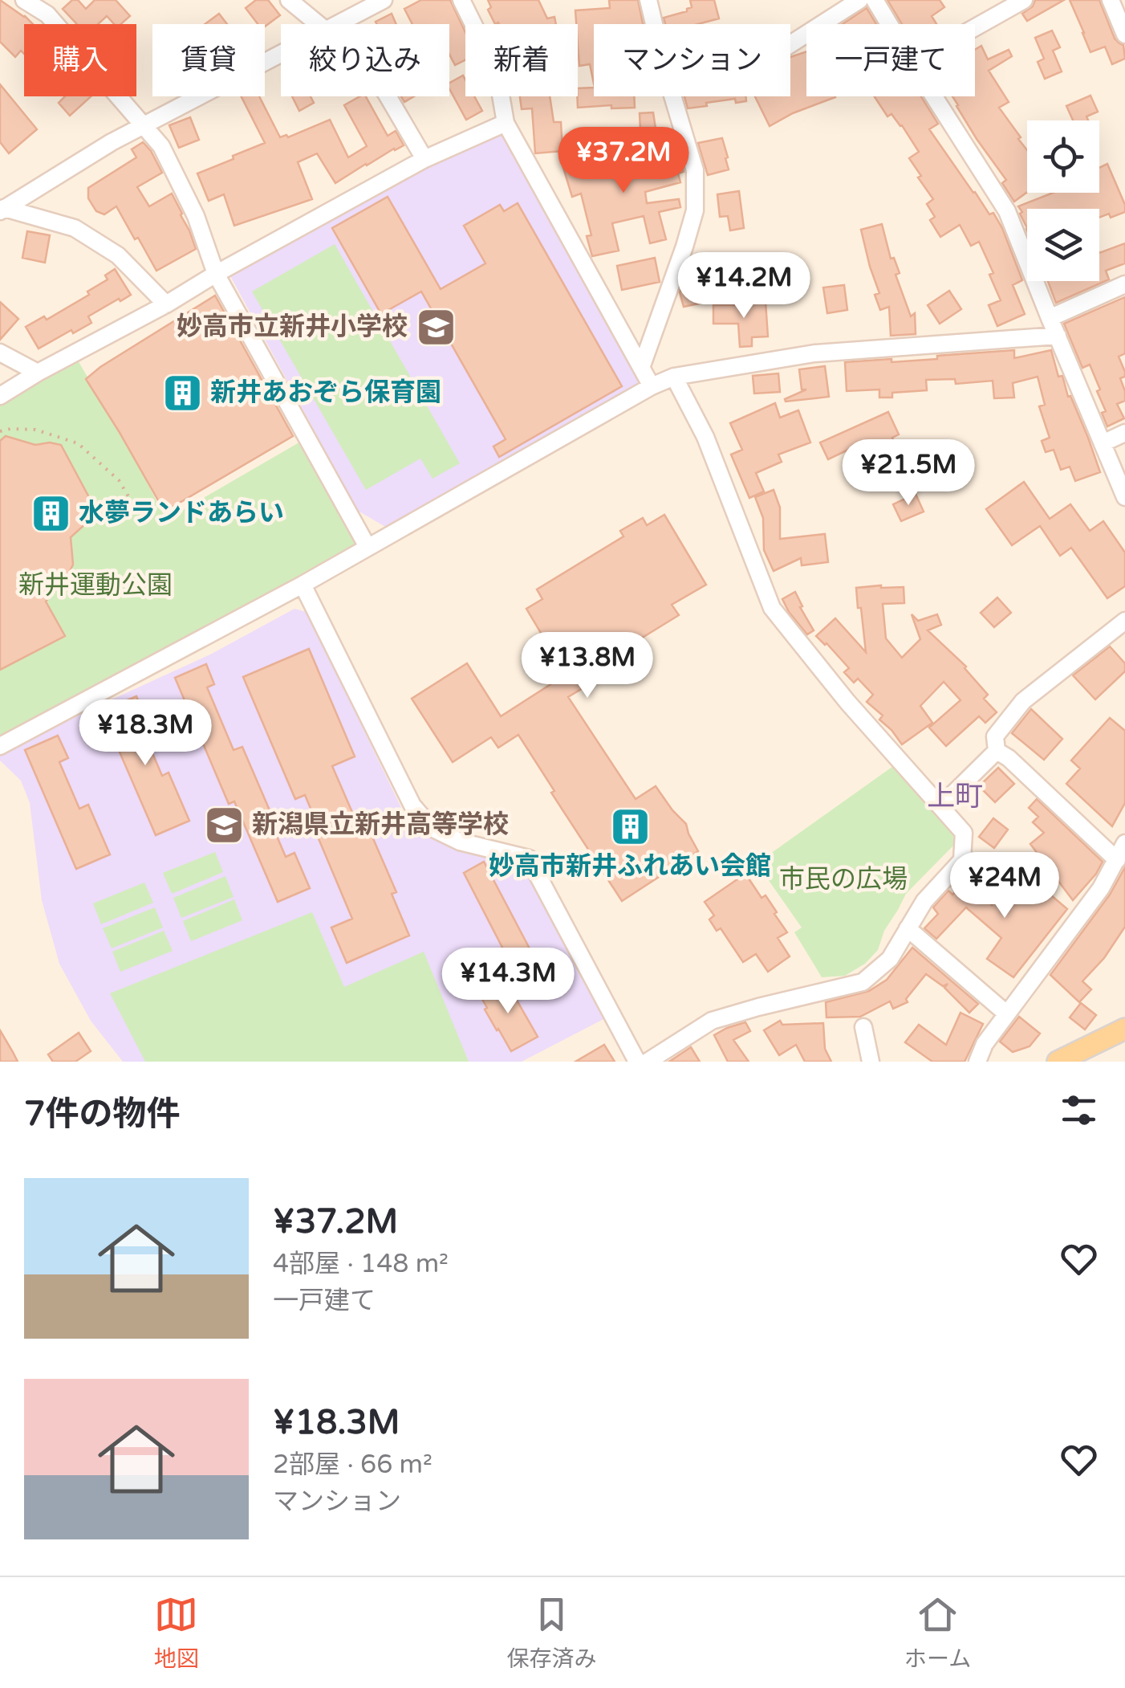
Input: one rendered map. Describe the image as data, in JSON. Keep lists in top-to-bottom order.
{
  "districts": ["上町"],
  "parks": ["新井運動公園", "市民の広場"],
  "places": {
    "school or university": ["妙高市立新井小学校", "新潟県立新井高等学校"],
    "building": ["新井あおぞら保育園", "水夢ランドあらい", "妙高市新井ふれあい会館"]
  },
  "page": {
    "chip": [
      "購入",
      "賃貸",
      "絞り込み",
      "新着",
      "マンション",
      "一戸建て"
    ],
    "price": [
      "¥37.2M",
      "¥14.2M",
      "¥21.5M",
      "¥13.8M",
      "¥18.3M",
      "¥24M",
      "¥14.3M"
    ],
    "heading": "7件の物件",
    "list": [
      {
        "name": "¥37.2M",
        "note": "4部屋 · 148 m² · 一戸建て"
      },
      {
        "name": "¥18.3M",
        "note": "2部屋 · 66 m² · マンション"
      }
    ],
    "tabs": ["地図", "保存済み", "ホーム"]
  }
}
